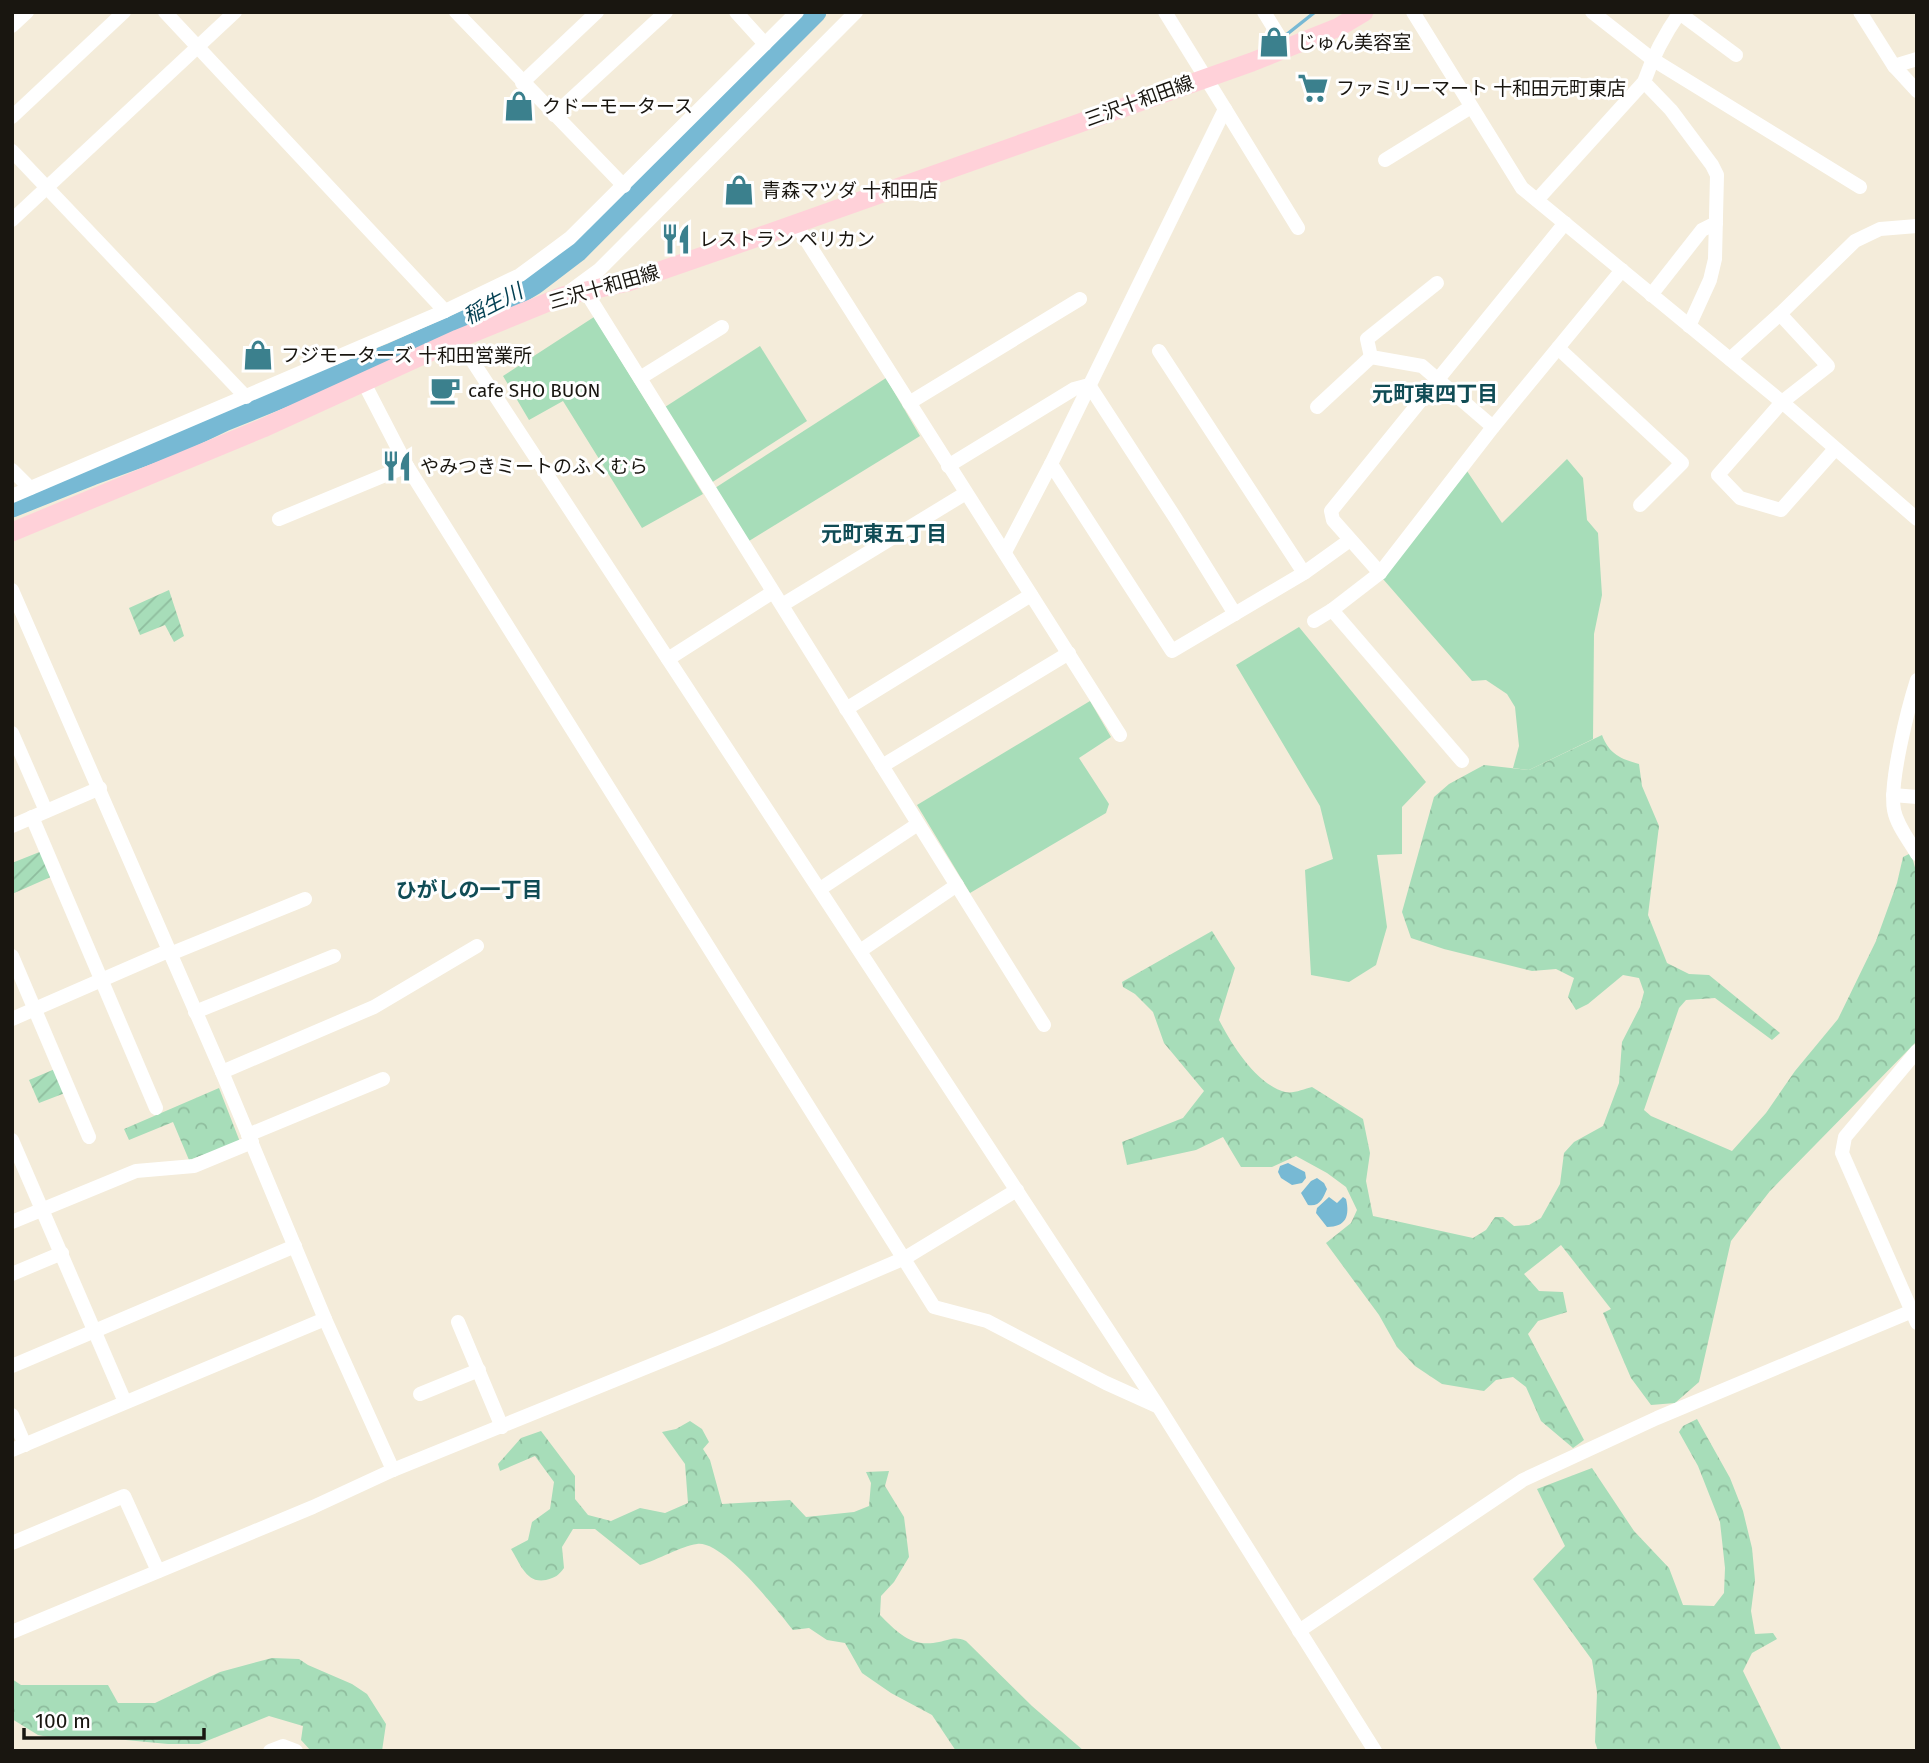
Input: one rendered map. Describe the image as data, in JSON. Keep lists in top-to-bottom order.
{
  "streets": {
    "main road": ["三沢十和田線"]
  },
  "districts": ["元町東四丁目", "元町東五丁目", "ひがしの一丁目"],
  "water": ["稲生川"],
  "places": {
    "shop": [
      "じゅん美容室",
      "クドーモータース",
      "青森マツダ 十和田店",
      "フジモーターズ 十和田営業所"
    ],
    "supermarket": ["ファミリーマート 十和田元町東店"],
    "restaurant": ["レストラン ペリカン", "やみつきミートのふくむら"],
    "cafe": ["cafe SHO BUON"]
  },
  "scale_bar": "100 m"
}
